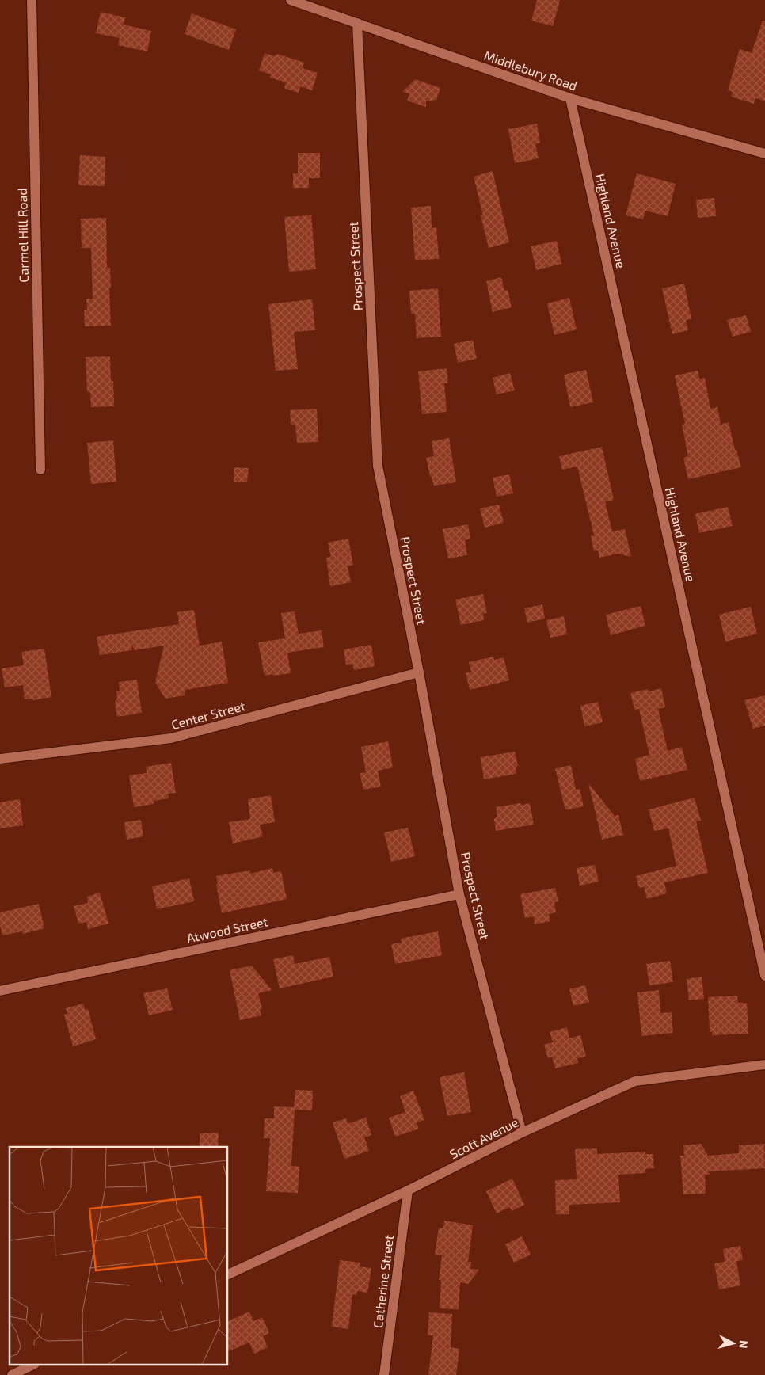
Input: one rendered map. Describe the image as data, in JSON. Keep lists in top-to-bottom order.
{
  "streets": {
    "street": [
      "Middlebury Road",
      "Highland Avenue",
      "Carmel Hill Road",
      "Prospect Street",
      "Center Street",
      "Atwood Street",
      "Scott Avenue",
      "Catherine Street"
    ]
  },
  "crossings": [
    ["Middlebury Road", "Highland Avenue"],
    ["Middlebury Road", "Prospect Street"],
    ["Prospect Street", "Center Street"],
    ["Prospect Street", "Atwood Street"],
    ["Prospect Street", "Scott Avenue"],
    ["Scott Avenue", "Catherine Street"]
  ],
  "north": "right"
}
